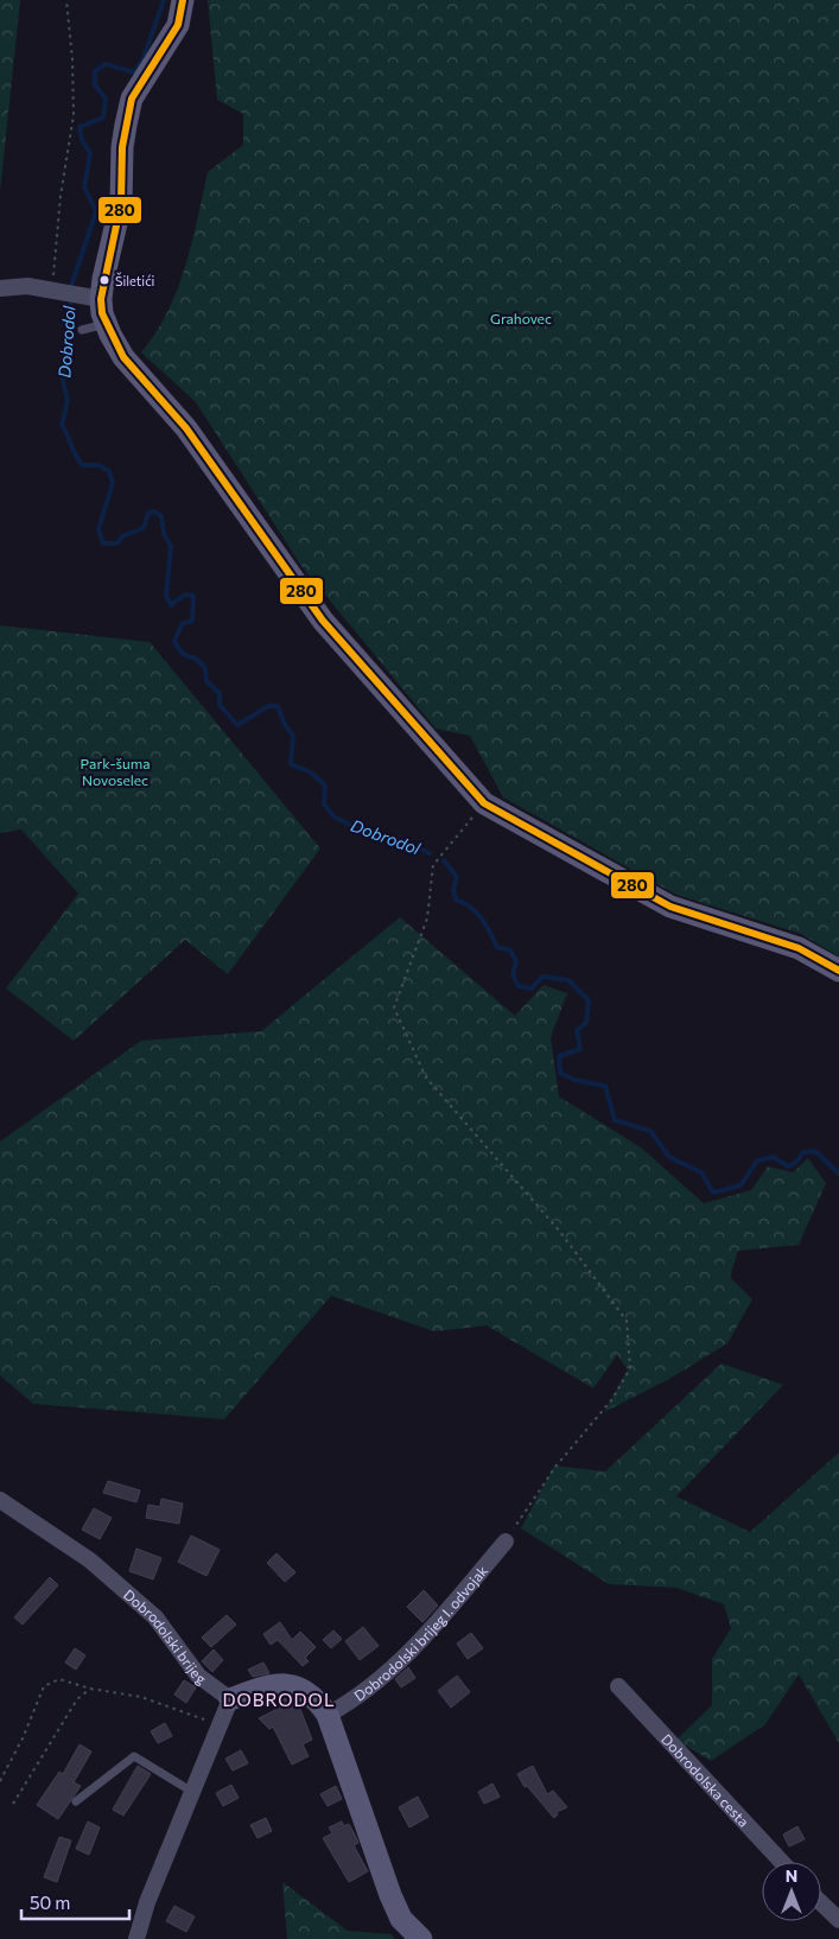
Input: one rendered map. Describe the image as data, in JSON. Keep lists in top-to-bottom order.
{
  "streets": {
    "street": ["Dobrodolski brijeg I. odvojak", "Dobrodolski brijeg", "Dobrodolska cesta"]
  },
  "districts": ["DOBRODOL"],
  "water": ["Dobrodol"],
  "parks": ["Grahovec", "Park-šuma Novoselec"],
  "places": ["Šiletići"],
  "lines": ["transit line 280"],
  "scale_bar": "50 m",
  "north": "top"
}
